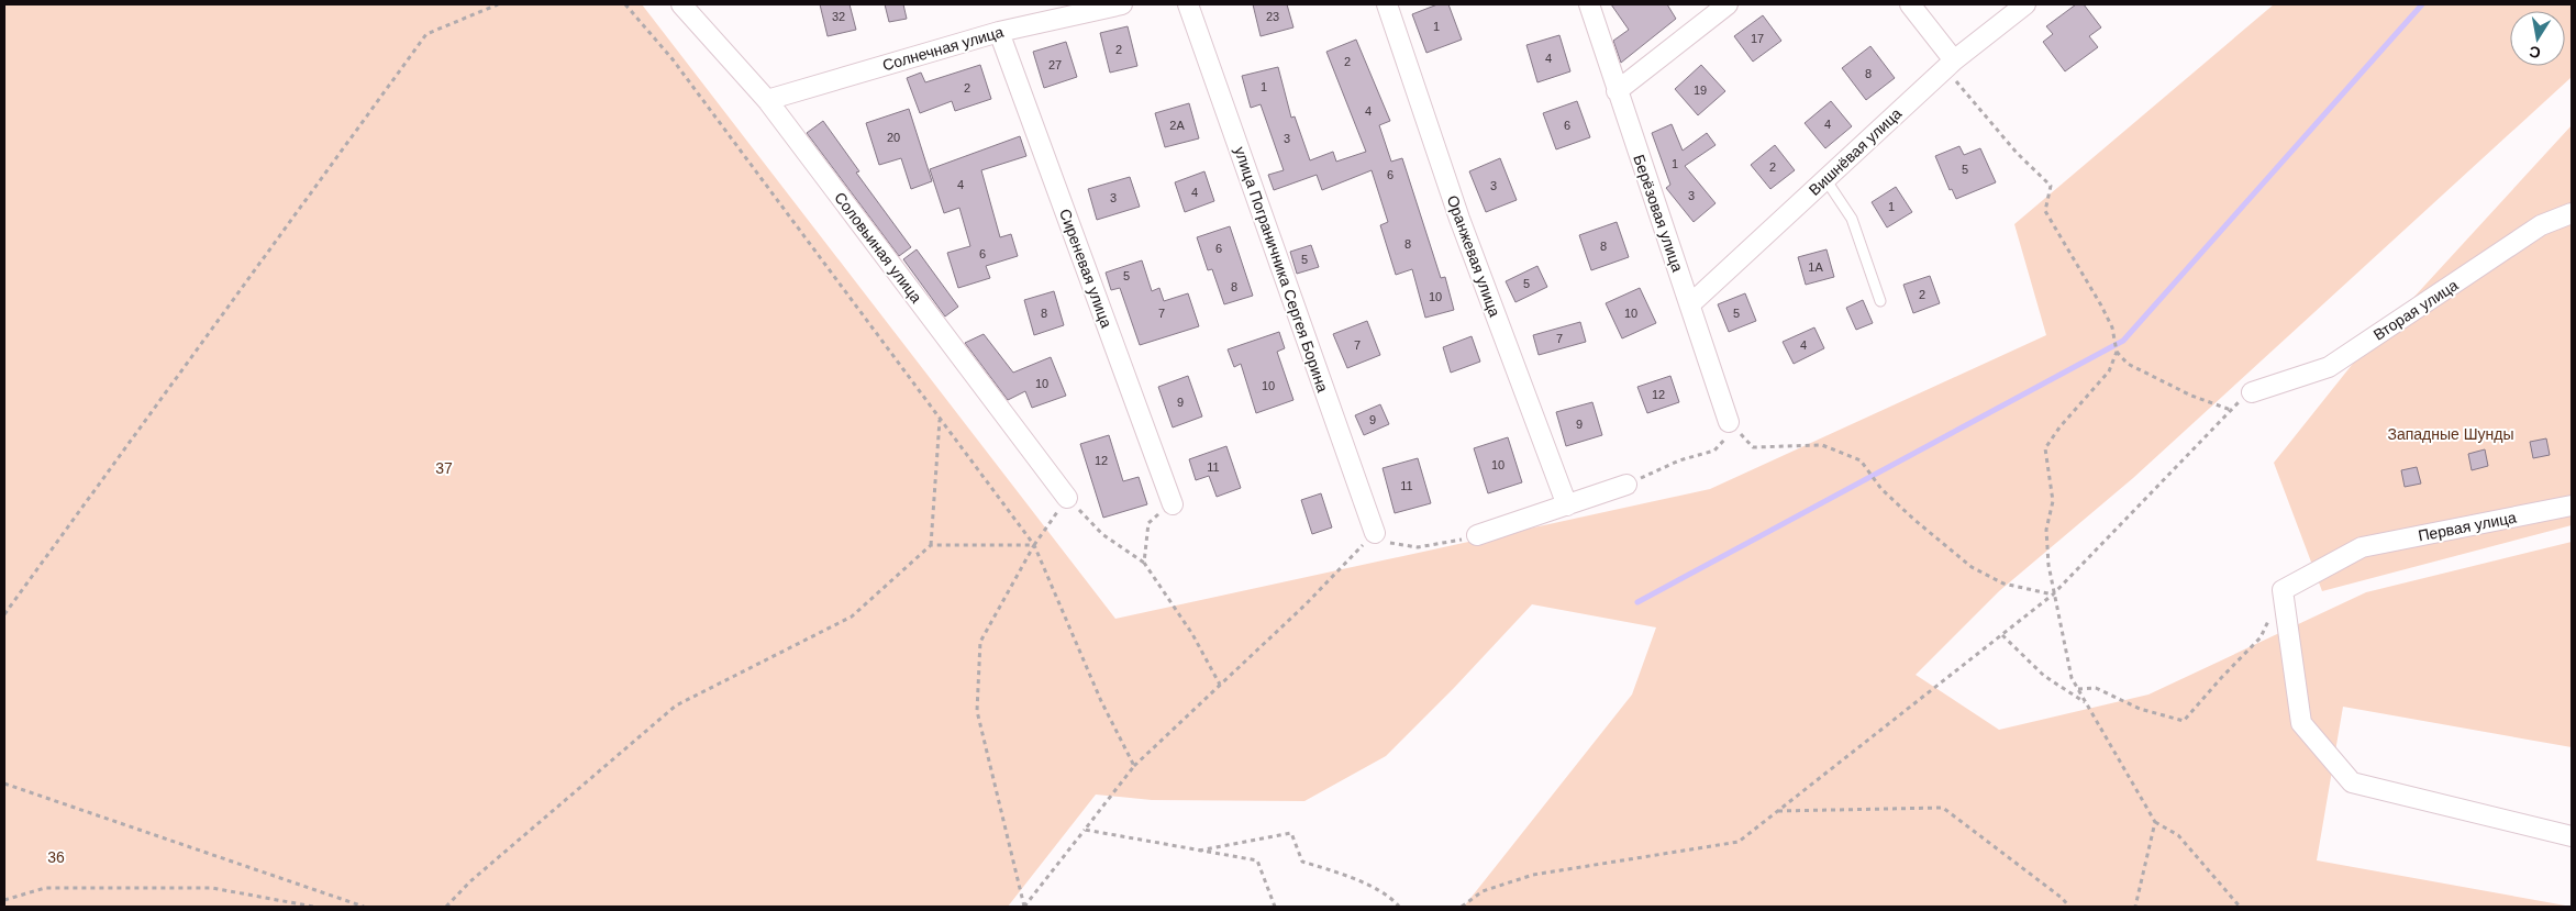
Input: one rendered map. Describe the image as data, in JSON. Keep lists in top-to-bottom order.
{
  "streets": {
    "street": [
      "Солнечная улица",
      "Вишнёвая улица",
      "Берёзовая улица",
      "Соловьиная улица",
      "Оранжевая улица",
      "Сиреневая улица",
      "улица Пограничника Сергея Борина",
      "Вторая улица",
      "Первая улица"
    ]
  },
  "crossings": [
    ["Солнечная улица", "Соловьиная улица"],
    ["Солнечная улица", "Сиреневая улица"],
    ["Вишнёвая улица", "Берёзовая улица"]
  ],
  "parks": ["Западные Шунды", "37", "36"],
  "house_numbers": [
    "32",
    "23",
    "1",
    "17",
    "2",
    "4",
    "2",
    "27",
    "8",
    "1",
    "2",
    "19",
    "4",
    "4",
    "2А",
    "6",
    "20",
    "3",
    "1",
    "2",
    "5",
    "6",
    "4",
    "3",
    "4",
    "3",
    "3",
    "1",
    "8",
    "8",
    "6",
    "6",
    "5",
    "1А",
    "5",
    "5",
    "8",
    "2",
    "10",
    "8",
    "7",
    "10",
    "5",
    "7",
    "7",
    "4",
    "10",
    "10",
    "12",
    "9",
    "9",
    "9",
    "12",
    "10",
    "11",
    "11"
  ],
  "north": "bottom"
}
